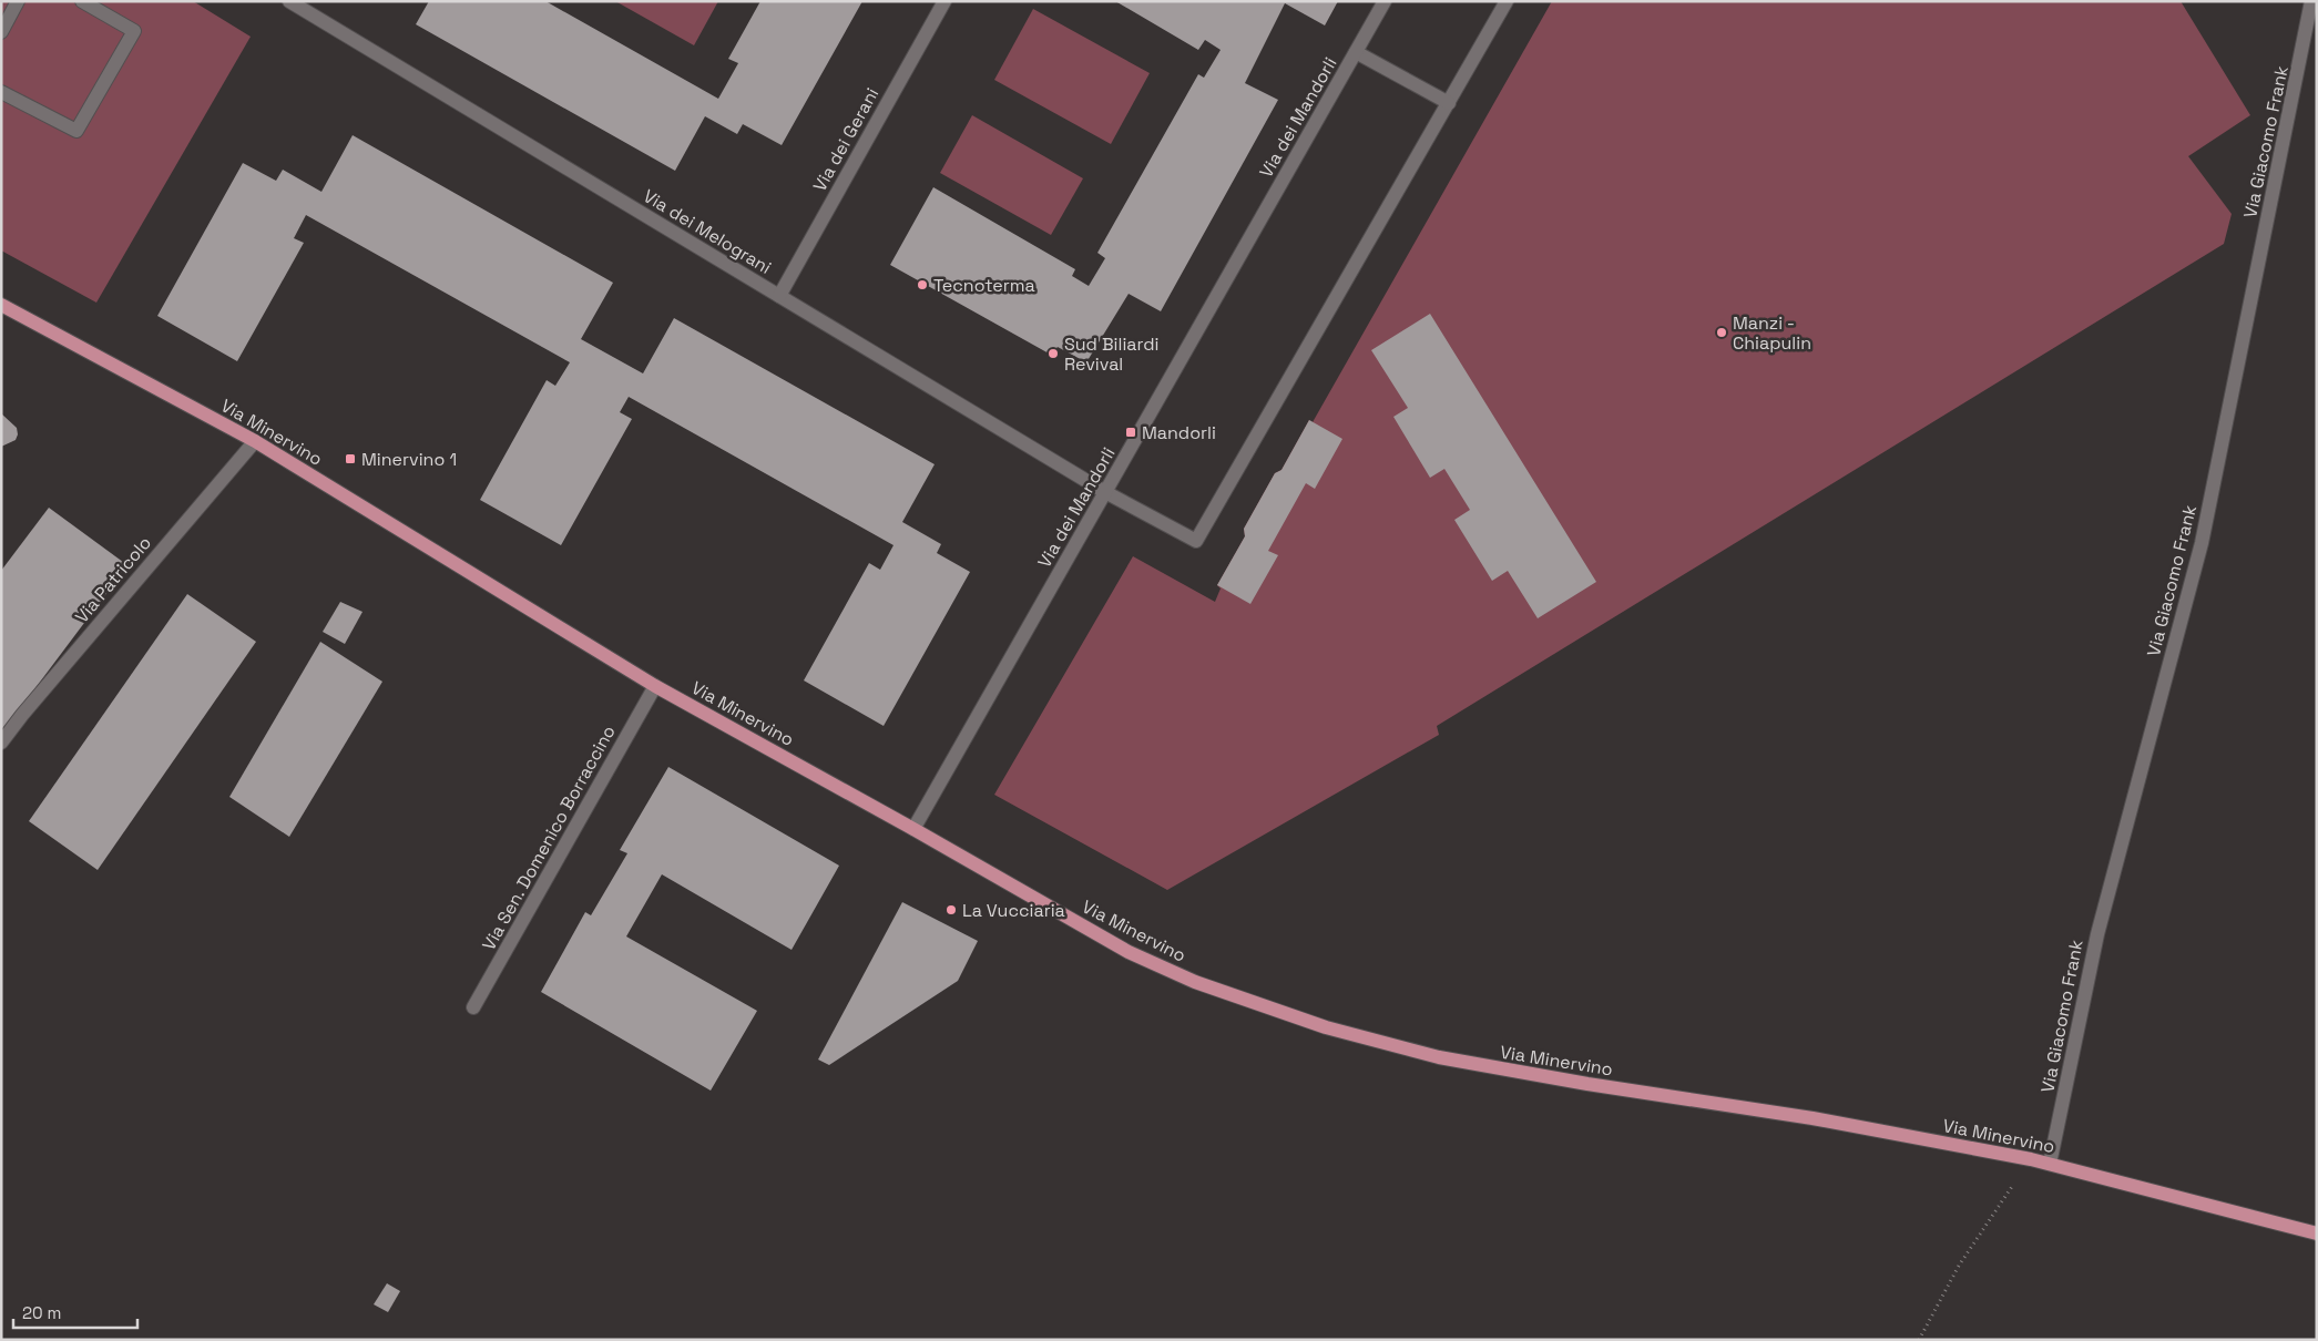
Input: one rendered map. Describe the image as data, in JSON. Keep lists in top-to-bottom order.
{
  "streets": {
    "main road": ["Via Minervino"],
    "street": [
      "Via dei Mandorli",
      "Via dei Gerani",
      "Via Giacomo Frank",
      "Via dei Melograni",
      "Via Patricolo",
      "Via Sen. Domenico Borraccino"
    ]
  },
  "crossings": [
    ["Via dei Mandorli", "Via dei Melograni"],
    ["Via dei Mandorli", "Via Minervino"],
    ["Via dei Gerani", "Via dei Melograni"],
    ["Via Giacomo Frank", "Via Minervino"],
    ["Via Minervino", "Via Patricolo"],
    ["Via Minervino", "Via Sen. Domenico Borraccino"]
  ],
  "places": {
    "other": [
      "Tecnoterma",
      "Manzi - Chiapulin",
      "Sud Biliardi Revival",
      "La Vucciaria"
    ],
    "transit": ["Mandorli", "Minervino 1"]
  },
  "scale_bar": "20 m"
}
